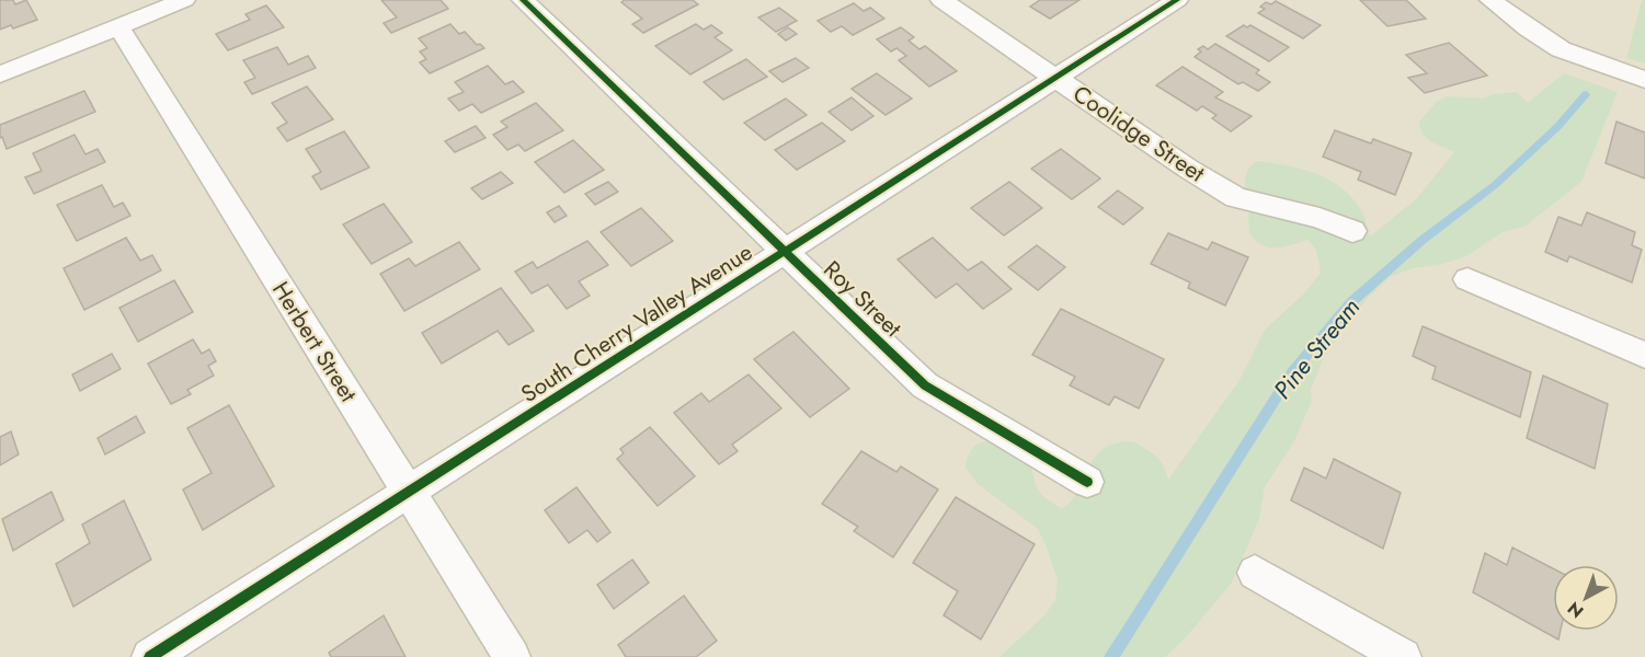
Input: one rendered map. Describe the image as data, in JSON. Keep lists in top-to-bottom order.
{
  "streets": {
    "street": [
      "Coolidge Street",
      "Roy Street",
      "South Cherry Valley Avenue",
      "Herbert Street"
    ]
  },
  "crossings": [
    ["Coolidge Street", "South Cherry Valley Avenue"],
    ["Roy Street", "South Cherry Valley Avenue"],
    ["South Cherry Valley Avenue", "Herbert Street"]
  ],
  "water": ["Pine Stream"],
  "north": "bottom left"
}
